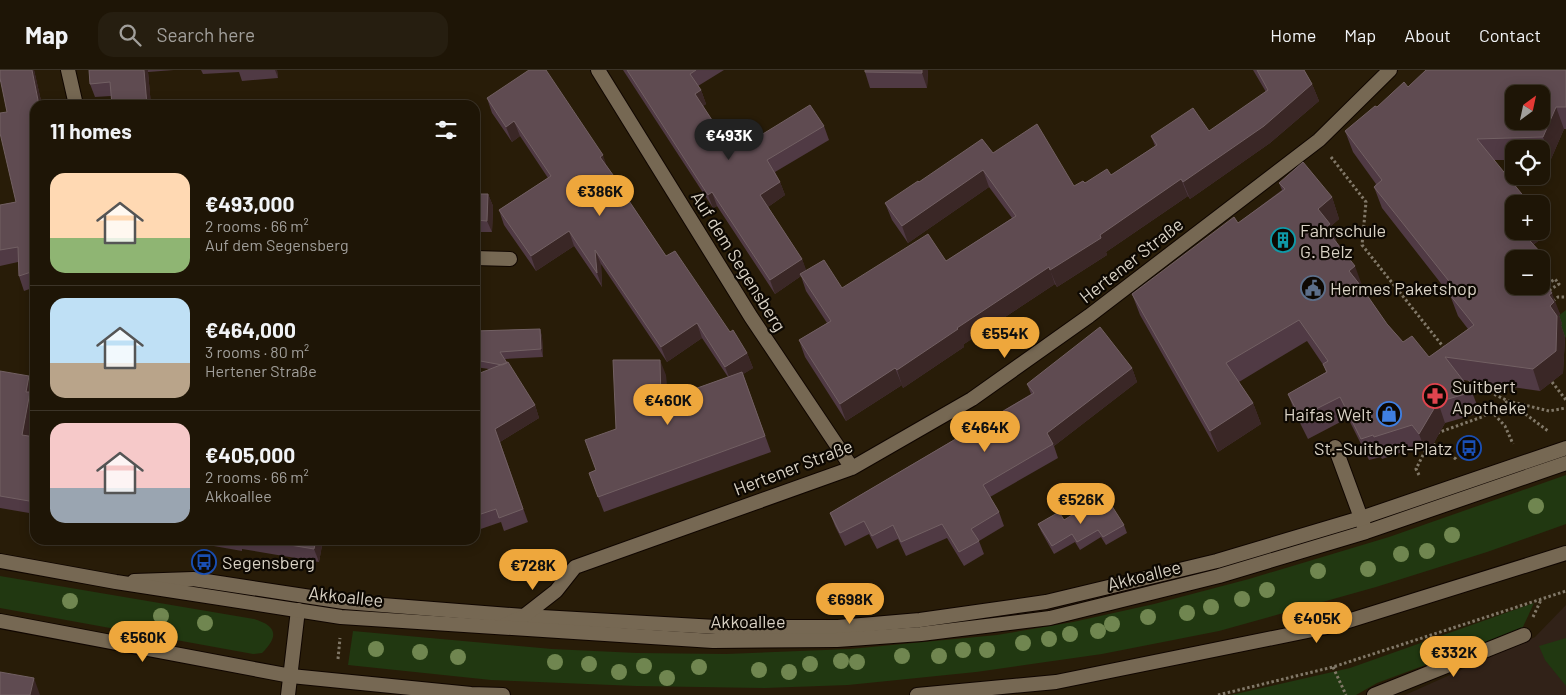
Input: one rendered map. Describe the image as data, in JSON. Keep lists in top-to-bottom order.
{
  "streets": {
    "main road": ["Hertener Straße", "Auf dem Segensberg", "Akkoallee"]
  },
  "crossings": [
    ["Hertener Straße", "Auf dem Segensberg"],
    ["Hertener Straße", "Akkoallee"]
  ],
  "places": {
    "building": ["Fahrschule G. Belz"],
    "public building": ["Hermes Paketshop"],
    "pharmacy": ["Suitbert Apotheke"],
    "shop": ["Haifas Welt"],
    "bus stop": ["St.-Suitbert-Platz", "Segensberg"]
  },
  "north": "top right",
  "page": {
    "header": "Map",
    "search": "Search here",
    "nav": [
      "Home",
      "Map",
      "About",
      "Contact"
    ],
    "map_buttons": ["+", "−"],
    "heading": "11 homes",
    "price": [
      "€493K",
      "€386K",
      "€554K",
      "€460K",
      "€464K",
      "€526K",
      "€728K",
      "€698K",
      "€405K",
      "€560K",
      "€332K"
    ],
    "list": [
      {
        "name": "€493,000",
        "note": "2 rooms · 66 m² · Auf dem Segensberg"
      },
      {
        "name": "€464,000",
        "note": "3 rooms · 80 m² · Hertener Straße"
      },
      {
        "name": "€405,000",
        "note": "2 rooms · 66 m² · Akkoallee"
      }
    ]
  }
}
